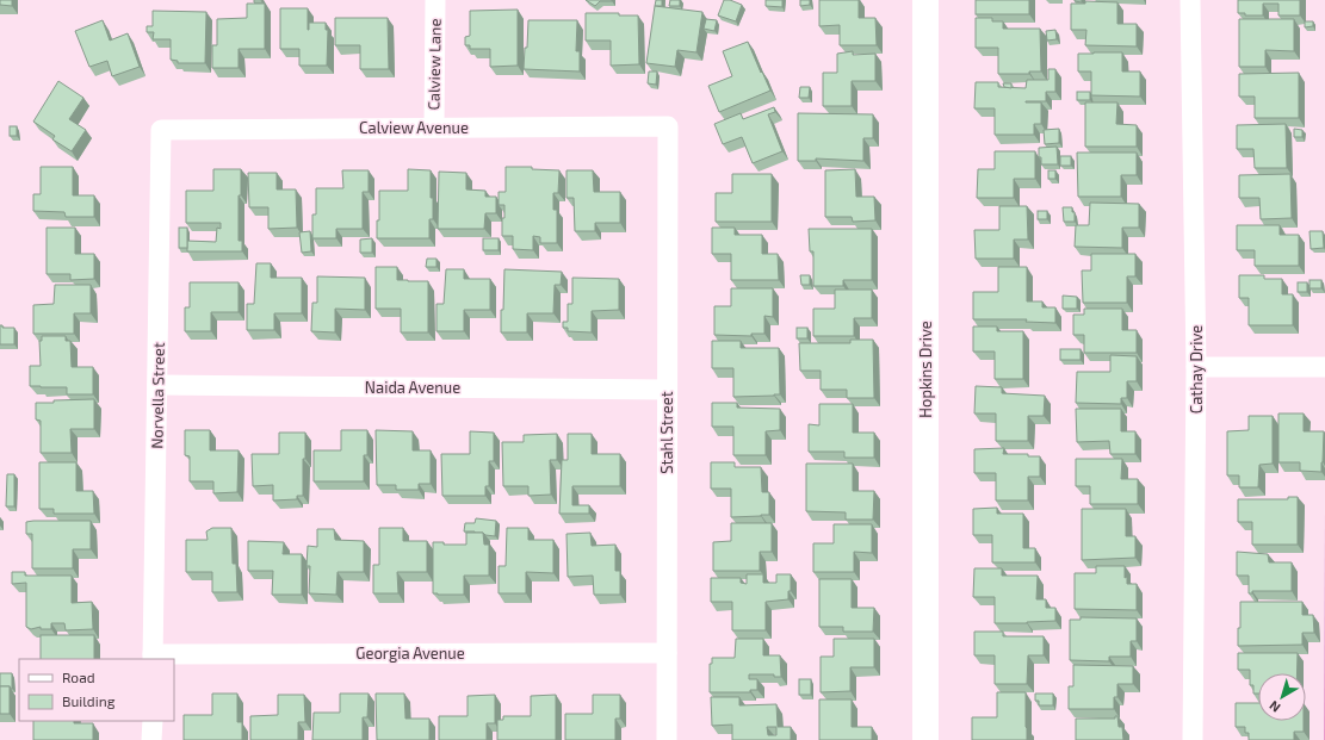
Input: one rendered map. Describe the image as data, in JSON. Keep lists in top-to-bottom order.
{
  "streets": {
    "street": [
      "Calview Lane",
      "Calview Avenue",
      "Hopkins Drive",
      "Cathay Drive",
      "Naida Avenue",
      "Norvella Street",
      "Stahl Street",
      "Georgia Avenue"
    ]
  },
  "crossings": [
    ["Calview Lane", "Calview Avenue"],
    ["Calview Avenue", "Norvella Street"],
    ["Calview Avenue", "Stahl Street"],
    ["Naida Avenue", "Norvella Street"],
    ["Naida Avenue", "Stahl Street"],
    ["Norvella Street", "Georgia Avenue"],
    ["Stahl Street", "Georgia Avenue"]
  ],
  "legend": ["Road", "Building"],
  "north": "bottom left"
}
